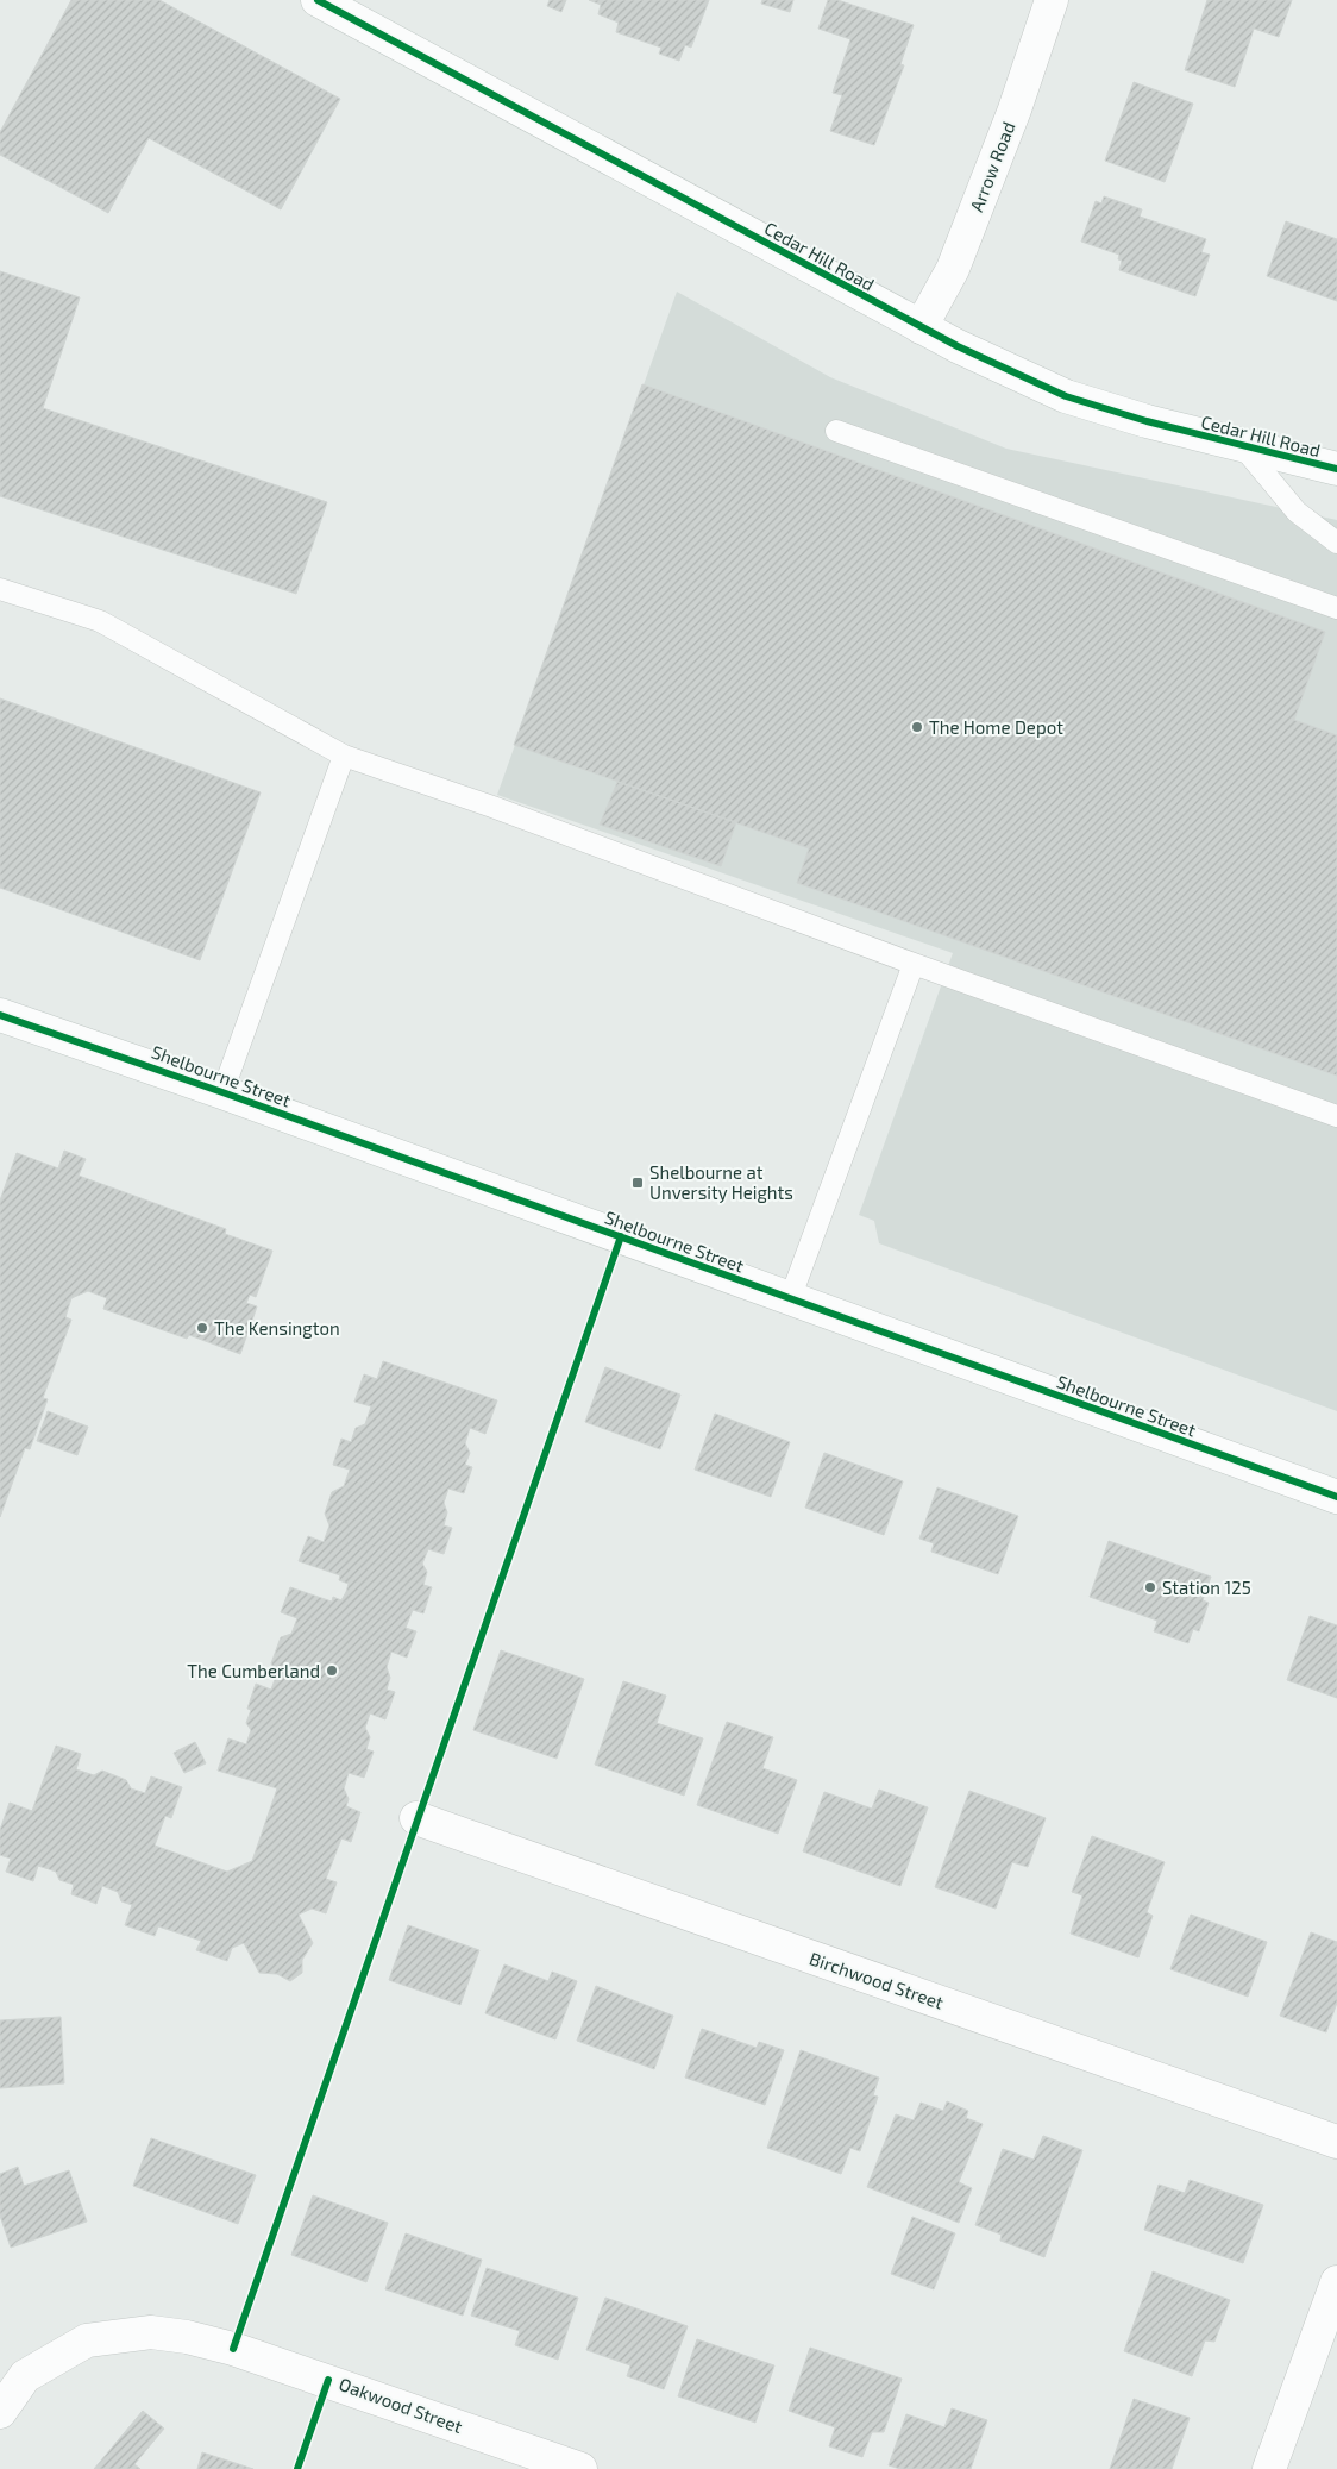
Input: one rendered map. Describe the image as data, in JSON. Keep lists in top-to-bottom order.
{
  "streets": {
    "street": [
      "Arrow Road",
      "Cedar Hill Road",
      "Shelbourne Street",
      "Birchwood Street",
      "Oakwood Street"
    ]
  },
  "crossings": [
    ["Arrow Road", "Cedar Hill Road"]
  ],
  "places": {
    "other": [
      "The Home Depot",
      "The Kensington",
      "Station 125",
      "The Cumberland"
    ],
    "transit": ["Shelbourne at Unversity Heights"]
  }
}
